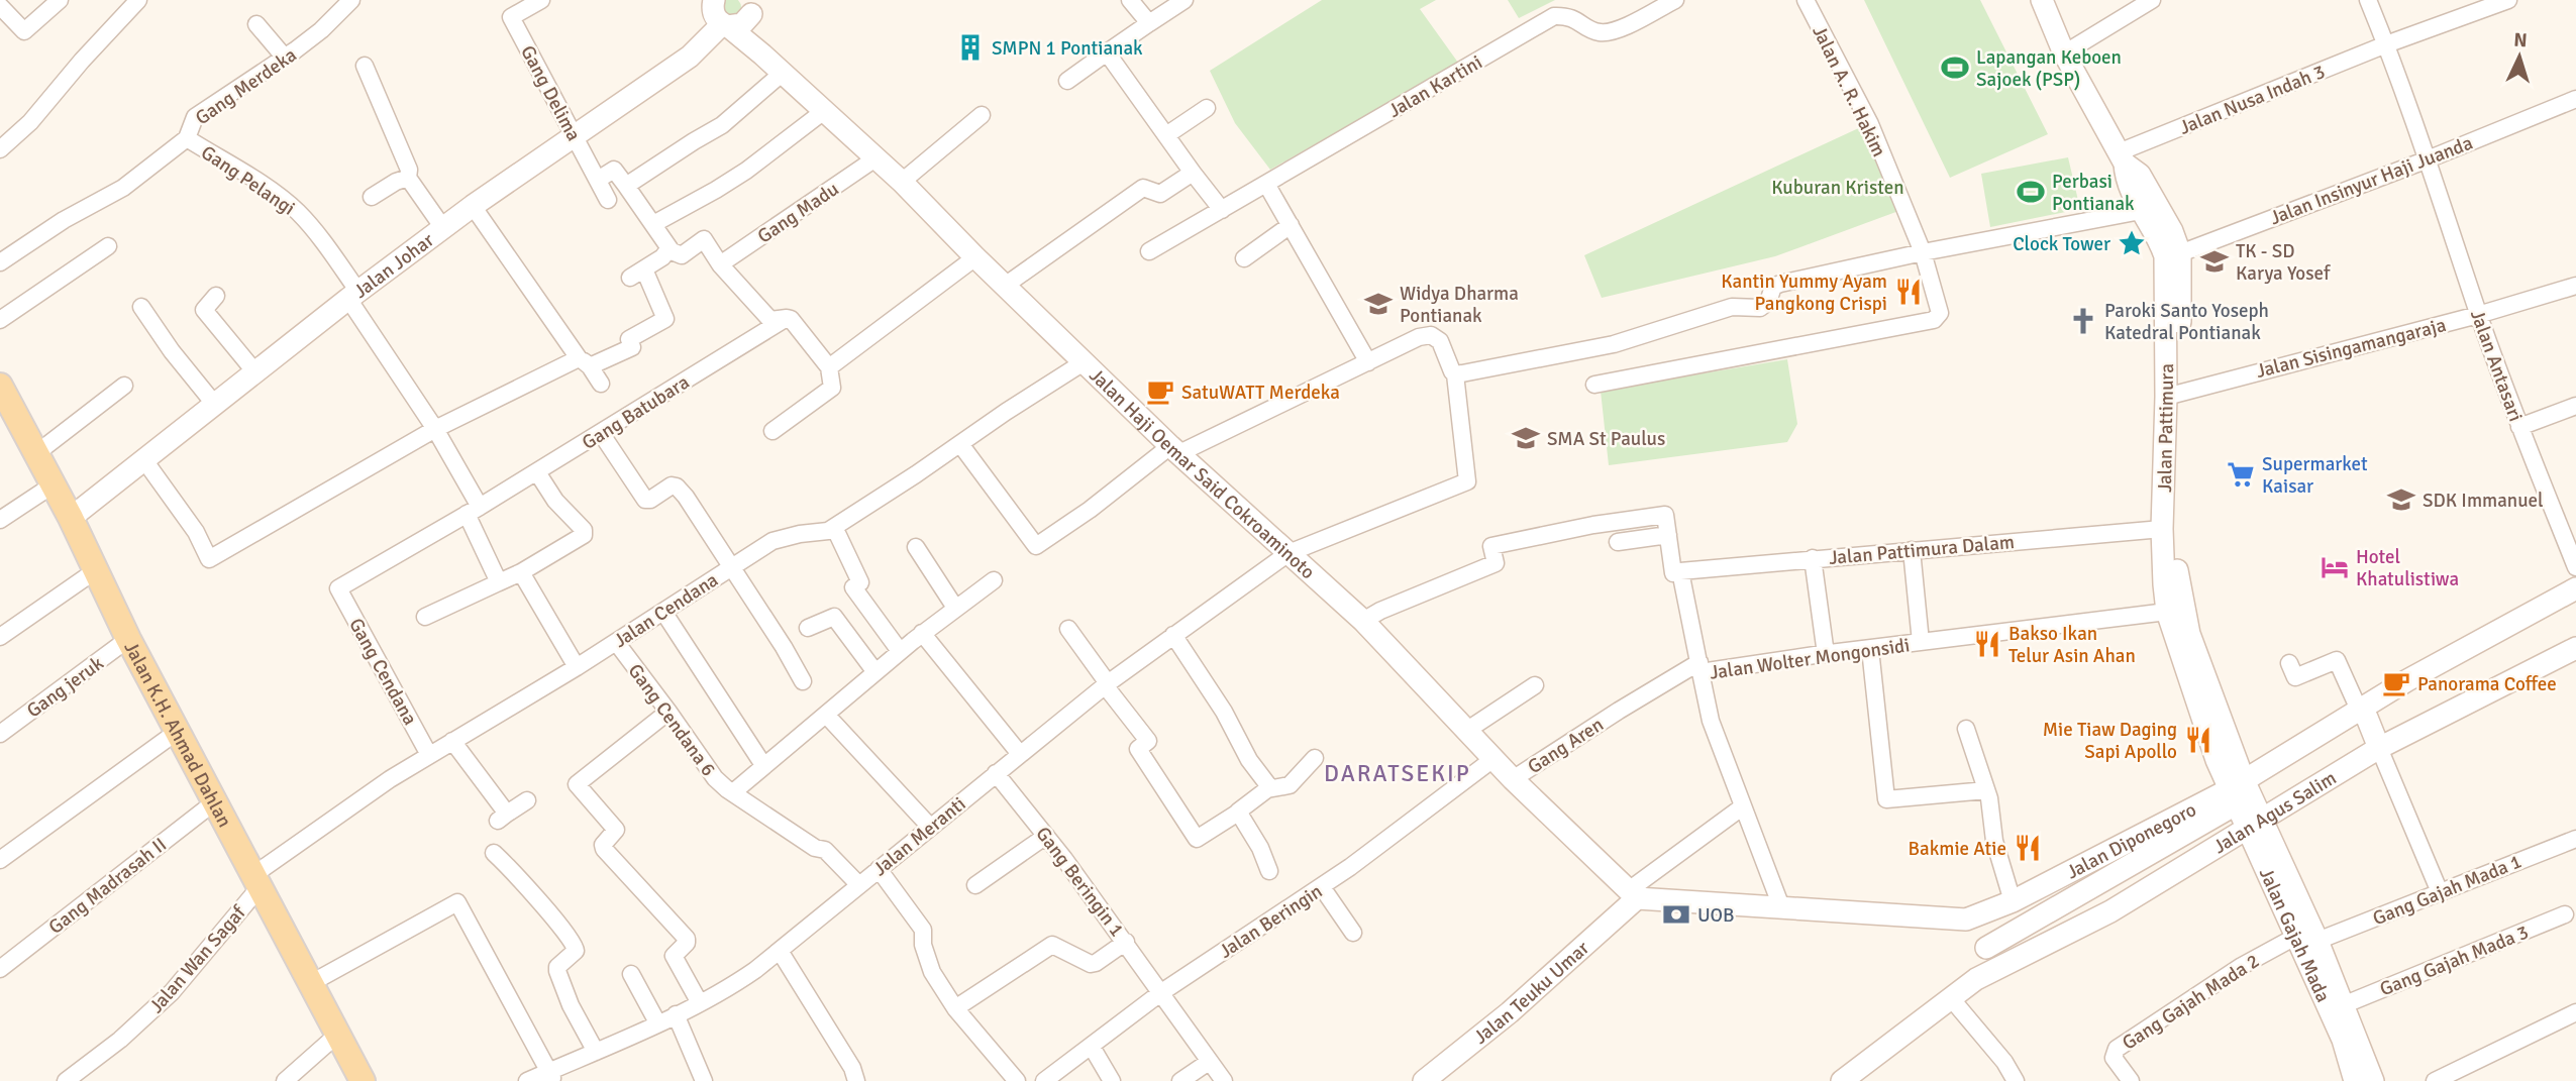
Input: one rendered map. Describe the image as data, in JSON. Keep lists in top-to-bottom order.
{
  "streets": {
    "main road": ["Jalan K.H. Ahmad Dahlan"],
    "street": [
      "Gang Merdeka",
      "Jalan Kartini",
      "Jalan A. R. Hakim",
      "Gang Delima",
      "Jalan Nusa Indah 3",
      "Gang Pelangi",
      "Jalan Insinyur Haji Juanda",
      "Gang Madu",
      "Jalan Johar",
      "Jalan Sisingamangaraja",
      "Jalan Antasari",
      "Gang Batubara",
      "Jalan Pattimura",
      "Jalan Haji Oemar Said Cokroaminoto",
      "Jalan Pattimura Dalam",
      "Jalan Cendana",
      "Jalan Wolter Mongonsidi",
      "Gang Cendana",
      "Gang jeruk",
      "Gang Cendana 6",
      "Gang Aren",
      "Jalan Agus Salim",
      "Jalan Meranti",
      "Jalan Diponegoro",
      "Gang Beringin 1",
      "Gang Madrasah II",
      "Gang Gajah Mada 1",
      "Jalan Beringin",
      "Jalan Gajah Mada",
      "Jalan Wan Sagaf",
      "Gang Gajah Mada 3",
      "Jalan Teuku Umar",
      "Gang Gajah Mada 2"
    ]
  },
  "crossings": [
    ["Gang Merdeka", "Gang Pelangi"],
    ["Gang Delima", "Jalan Johar"],
    ["Gang Pelangi", "Jalan Johar"],
    ["Jalan Insinyur Haji Juanda", "Jalan Antasari"],
    ["Gang Madu", "Jalan Haji Oemar Said Cokroaminoto"],
    ["Jalan Johar", "Jalan Haji Oemar Said Cokroaminoto"],
    ["Jalan Johar", "Jalan K.H. Ahmad Dahlan"],
    ["Jalan Sisingamangaraja", "Jalan Antasari"],
    ["Jalan Sisingamangaraja", "Jalan Pattimura"],
    ["Gang Batubara", "Gang Cendana"],
    ["Jalan Pattimura", "Jalan Pattimura Dalam"],
    ["Jalan Pattimura", "Jalan Wolter Mongonsidi"],
    ["Jalan Pattimura", "Jalan Agus Salim"],
    ["Jalan Pattimura", "Jalan Diponegoro"],
    ["Jalan Pattimura", "Jalan Gajah Mada"],
    ["Jalan Haji Oemar Said Cokroaminoto", "Jalan Cendana"],
    ["Jalan Haji Oemar Said Cokroaminoto", "Gang Aren"],
    ["Jalan Haji Oemar Said Cokroaminoto", "Jalan Meranti"],
    ["Jalan Haji Oemar Said Cokroaminoto", "Jalan Diponegoro"],
    ["Jalan Haji Oemar Said Cokroaminoto", "Jalan Beringin"],
    ["Jalan Haji Oemar Said Cokroaminoto", "Jalan Teuku Umar"],
    ["Jalan Cendana", "Gang Cendana"],
    ["Jalan Cendana", "Gang Cendana 6"],
    ["Jalan Cendana", "Jalan K.H. Ahmad Dahlan"],
    ["Jalan Cendana", "Jalan Wan Sagaf"],
    ["Jalan Wolter Mongonsidi", "Gang Aren"],
    ["Jalan Wolter Mongonsidi", "Jalan Diponegoro"],
    ["Gang jeruk", "Jalan K.H. Ahmad Dahlan"],
    ["Gang Cendana 6", "Jalan Meranti"],
    ["Jalan K.H. Ahmad Dahlan", "Gang Madrasah II"],
    ["Jalan K.H. Ahmad Dahlan", "Jalan Wan Sagaf"],
    ["Jalan Agus Salim", "Jalan Diponegoro"],
    ["Jalan Agus Salim", "Jalan Gajah Mada"],
    ["Jalan Meranti", "Gang Beringin 1"],
    ["Jalan Diponegoro", "Jalan Gajah Mada"],
    ["Jalan Diponegoro", "Jalan Teuku Umar"],
    ["Gang Beringin 1", "Jalan Beringin"],
    ["Gang Gajah Mada 1", "Jalan Gajah Mada"],
    ["Gang Gajah Mada 1", "Gang Gajah Mada 2"],
    ["Jalan Gajah Mada", "Gang Gajah Mada 3"],
    ["Jalan Gajah Mada", "Gang Gajah Mada 2"]
  ],
  "districts": ["DARATSEKIP"],
  "parks": ["Kuburan Kristen"],
  "places": {
    "building": ["SMPN 1 Pontianak"],
    "sports": ["Lapangan Keboen Sajoek (PSP)", "Perbasi Pontianak"],
    "place": ["Clock Tower"],
    "school or university": [
      "TK - SD Karya Yosef",
      "Widya Dharma Pontianak",
      "SMA St Paulus",
      "SDK Immanuel"
    ],
    "restaurant": [
      "Kantin Yummy Ayam Pangkong Crispi",
      "Bakso Ikan Telur Asin Ahan",
      "Mie Tiaw Daging Sapi Apollo",
      "Bakmie Atie"
    ],
    "church": ["Paroki Santo Yoseph Katedral Pontianak"],
    "cafe": ["SatuWATT Merdeka", "Panorama Coffee"],
    "supermarket": ["Supermarket Kaisar"],
    "hotel": ["Hotel Khatulistiwa"],
    "bank": ["UOB"]
  },
  "north": "top"
}
